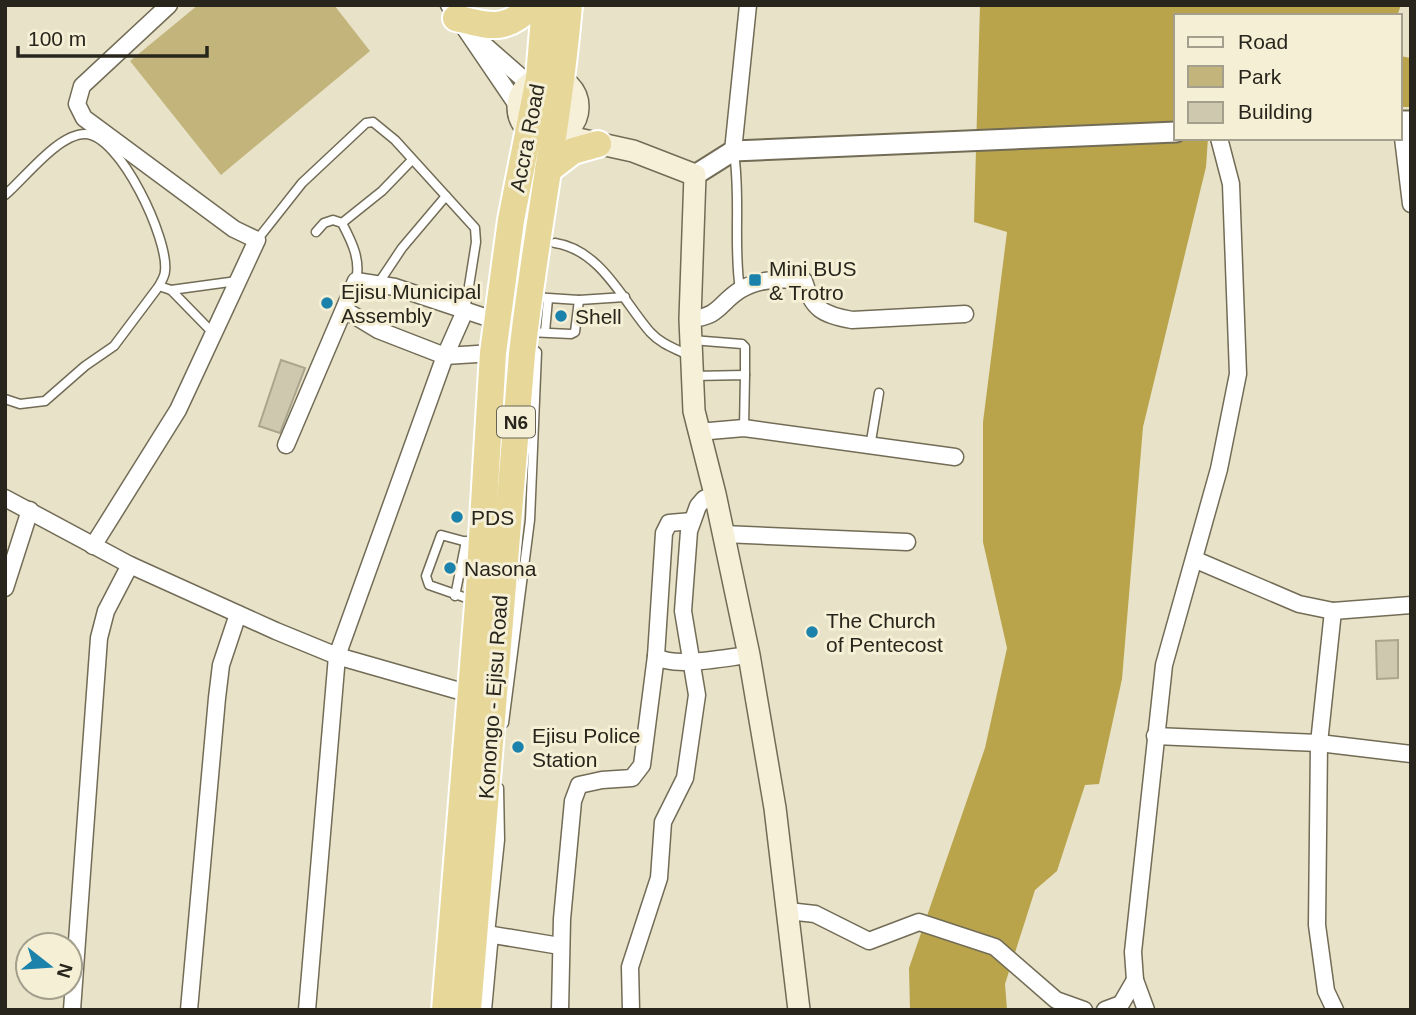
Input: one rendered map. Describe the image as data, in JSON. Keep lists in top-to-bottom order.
{
  "streets": {
    "highway": ["Accra Road", "N6", "Konongo - Ejisu Road"]
  },
  "crossings": [
    ["Accra Road", "Konongo - Ejisu Road"]
  ],
  "places": {
    "transit": ["Mini BUS & Trotro"],
    "other": [
      "Ejisu Municipal Assembly",
      "Shell",
      "PDS",
      "Nasona",
      "The Church of Pentecost",
      "Ejisu Police Station"
    ]
  },
  "legend": ["Road", "Park", "Building"],
  "scale_bar": "100 m",
  "north": "right"
}
